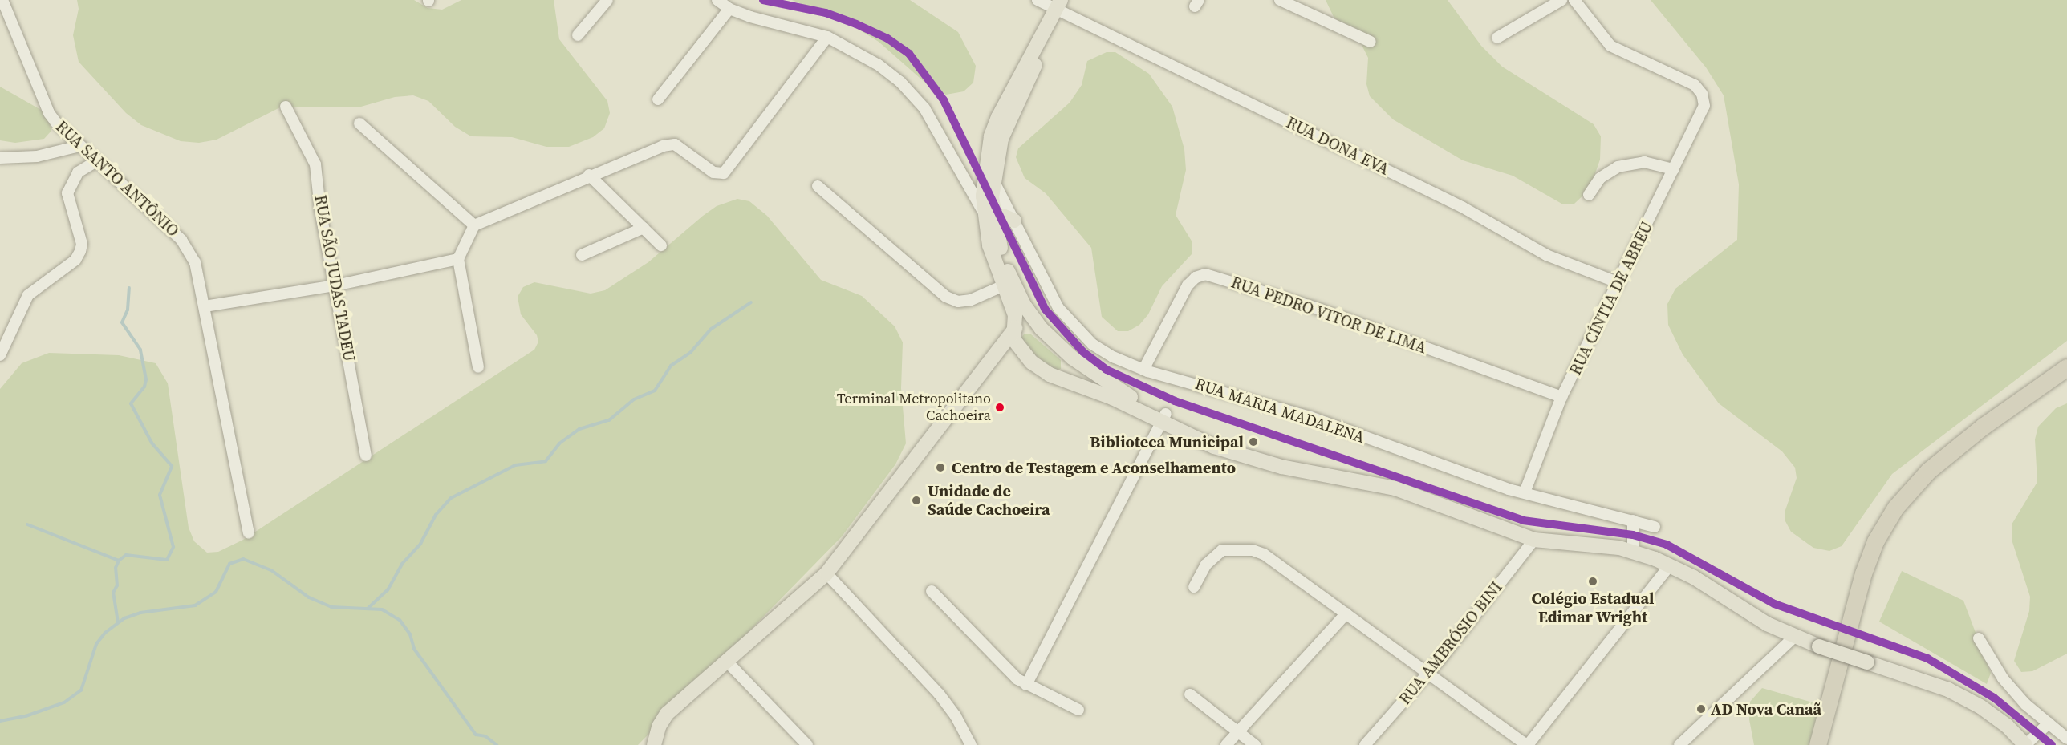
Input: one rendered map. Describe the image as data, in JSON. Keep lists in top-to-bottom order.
{
  "streets": {
    "street": [
      "RUA DONA EVA",
      "RUA SANTO ANTÔNIO",
      "RUA SÃO JUDAS TADEU",
      "RUA CÍNTIA DE ABREU",
      "RUA PEDRO VITOR DE LIMA",
      "RUA MARIA MADALENA",
      "RUA AMBRÓSIO BINI"
    ]
  },
  "crossings": [
    ["RUA DONA EVA", "RUA CÍNTIA DE ABREU"],
    ["RUA CÍNTIA DE ABREU", "RUA PEDRO VITOR DE LIMA"],
    ["RUA CÍNTIA DE ABREU", "RUA MARIA MADALENA"],
    ["RUA PEDRO VITOR DE LIMA", "RUA MARIA MADALENA"]
  ],
  "places": [
    "Terminal Metropolitano Cachoeira",
    "Biblioteca Municipal",
    "Centro de Testagem e Aconselhamento",
    "Unidade de Saúde Cachoeira",
    "Colégio Estadual Edimar Wright",
    "AD Nova Canaã"
  ]
}
